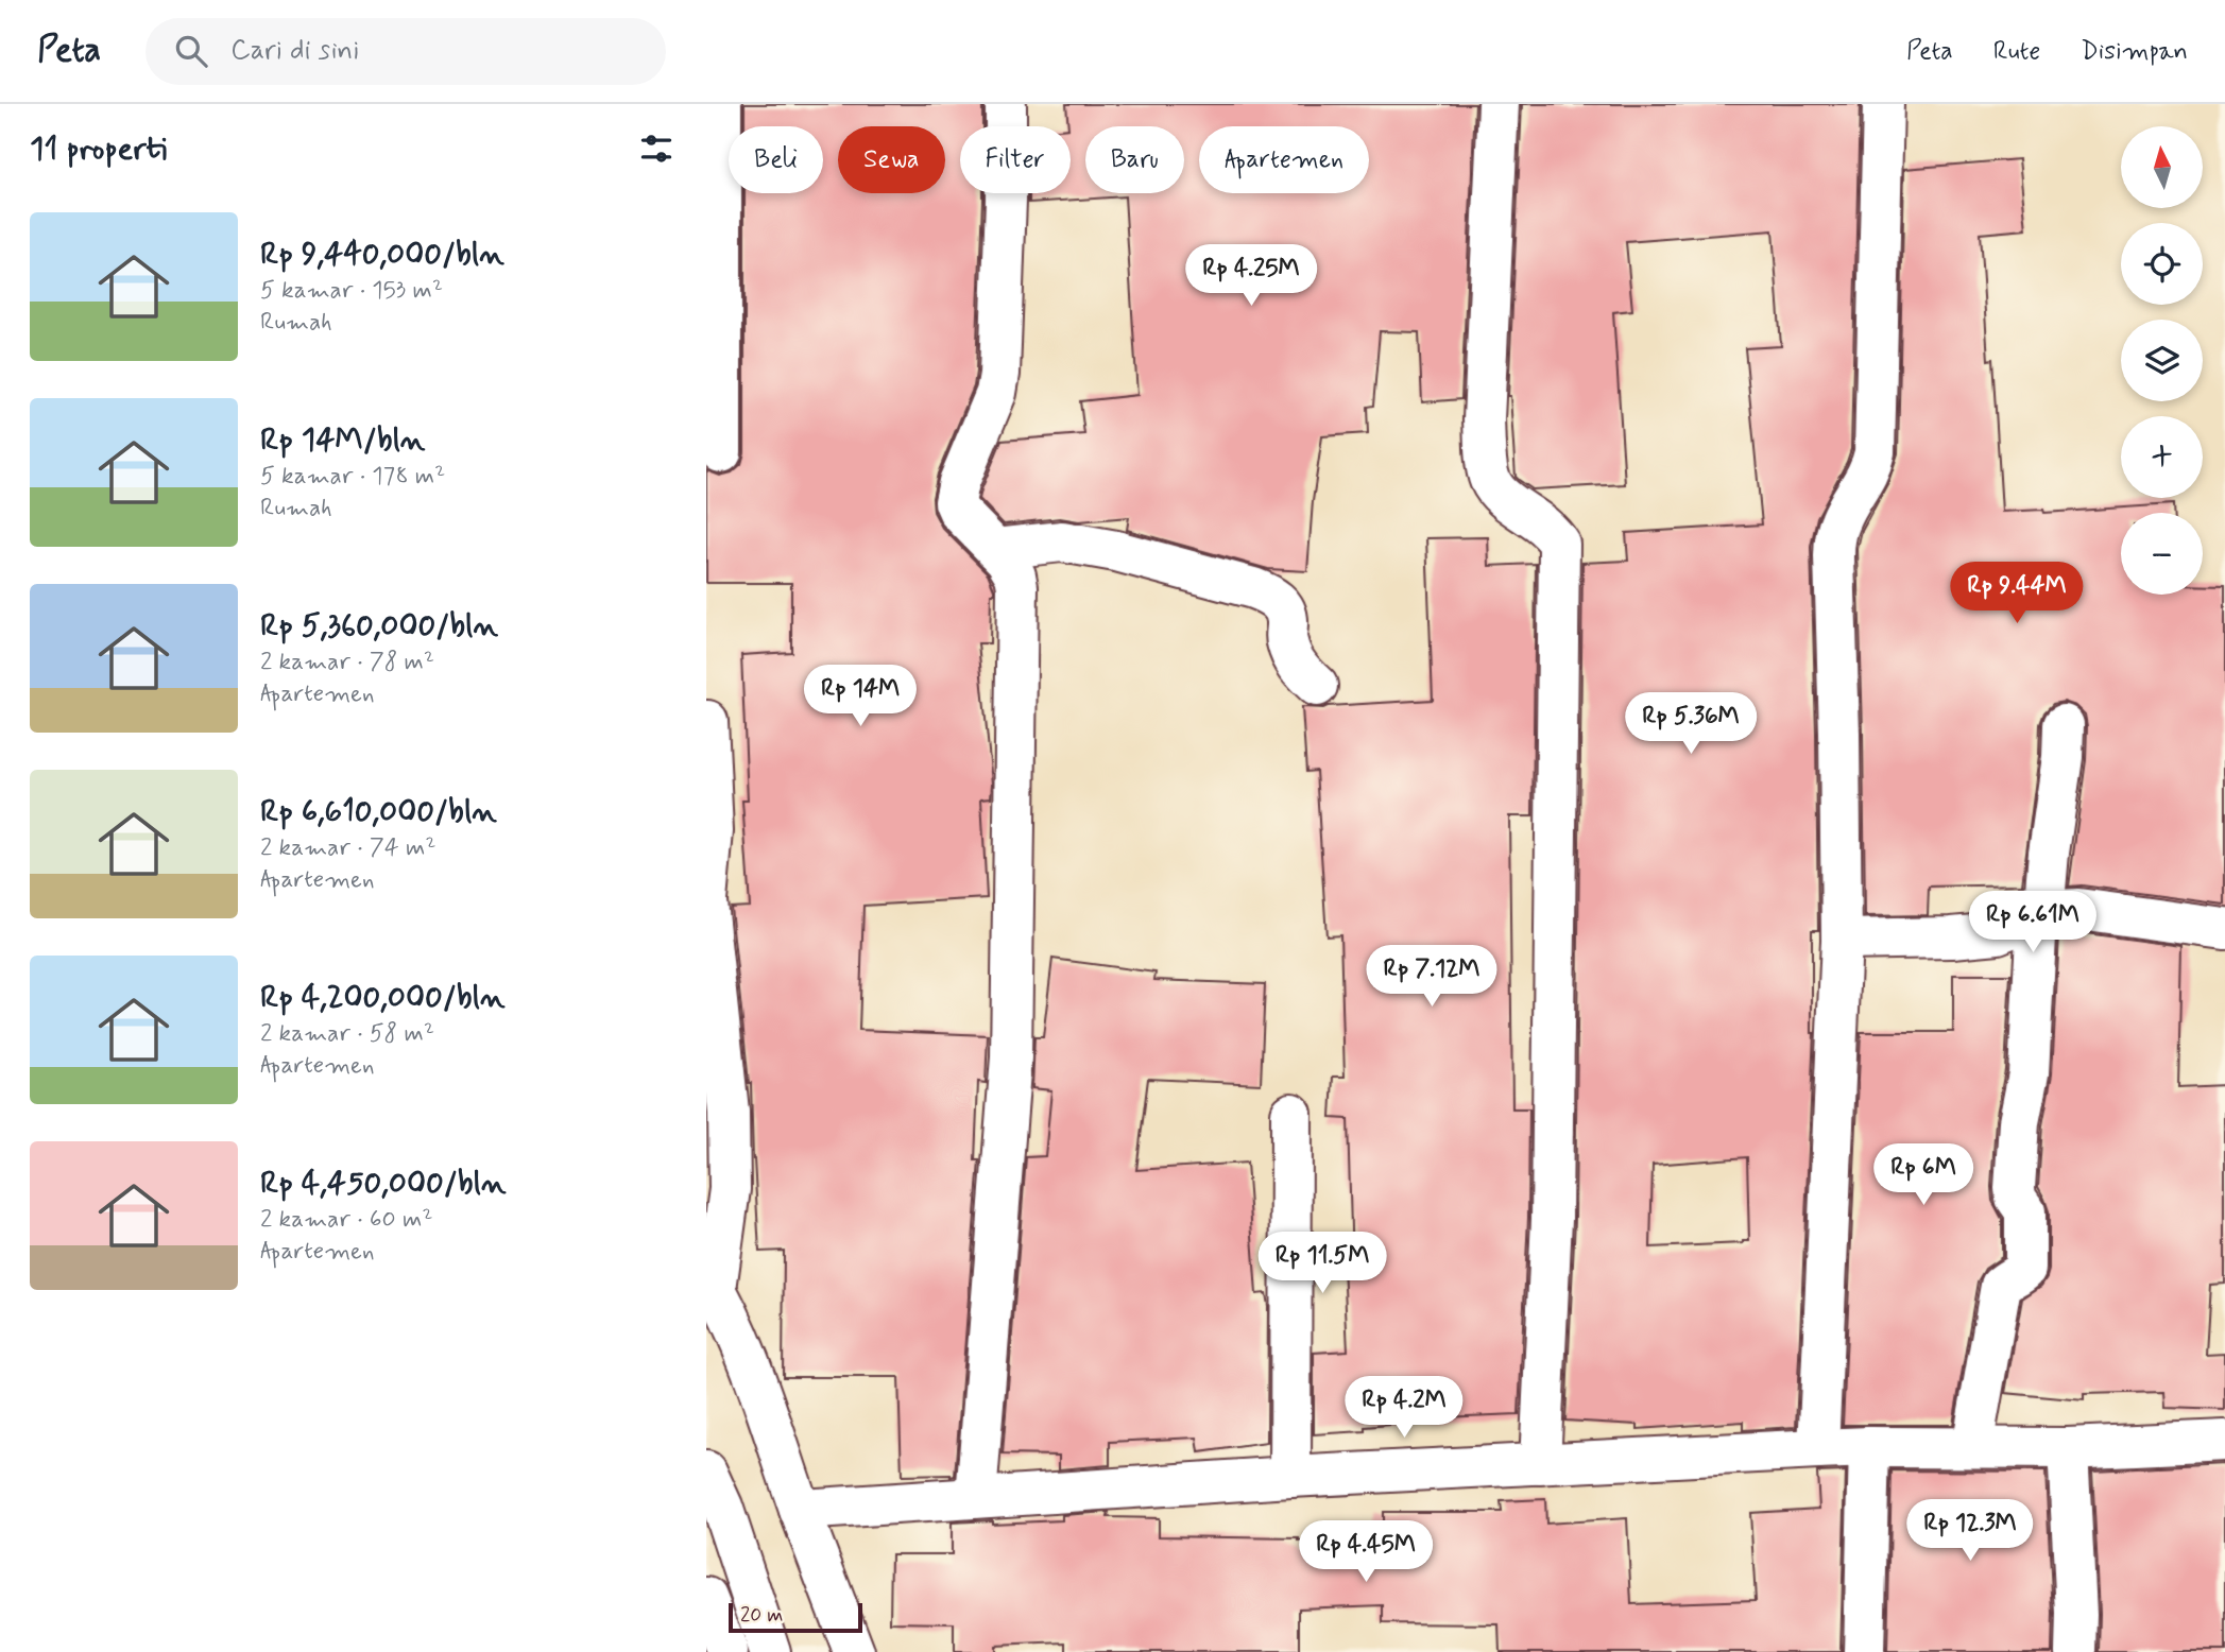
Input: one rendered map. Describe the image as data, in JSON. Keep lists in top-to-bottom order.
{
  "scale_bar": "20 m",
  "north": "top",
  "page": {
    "header": "Peta",
    "search": "Cari di sini",
    "nav": ["Peta", "Rute", "Disimpan"],
    "heading": "11 properti",
    "map_buttons": ["+", "−"],
    "chip": [
      "Beli",
      "Sewa",
      "Filter",
      "Baru",
      "Apartemen"
    ],
    "list": [
      {
        "name": "Rp 9,440,000/bln",
        "note": "5 kamar · 153 m² · Rumah"
      },
      {
        "name": "Rp 14M/bln",
        "note": "5 kamar · 178 m² · Rumah"
      },
      {
        "name": "Rp 5,360,000/bln",
        "note": "2 kamar · 78 m² · Apartemen"
      },
      {
        "name": "Rp 6,610,000/bln",
        "note": "2 kamar · 74 m² · Apartemen"
      },
      {
        "name": "Rp 4,200,000/bln",
        "note": "2 kamar · 58 m² · Apartemen"
      },
      {
        "name": "Rp 4,450,000/bln",
        "note": "2 kamar · 60 m² · Apartemen"
      }
    ],
    "price": [
      "Rp 4.25M",
      "Rp 9.44M",
      "Rp 14M",
      "Rp 5.36M",
      "Rp 6.61M",
      "Rp 7.12M",
      "Rp 6M",
      "Rp 11.5M",
      "Rp 4.2M",
      "Rp 12.3M",
      "Rp 4.45M"
    ],
    "scale": "20 m"
  }
}
